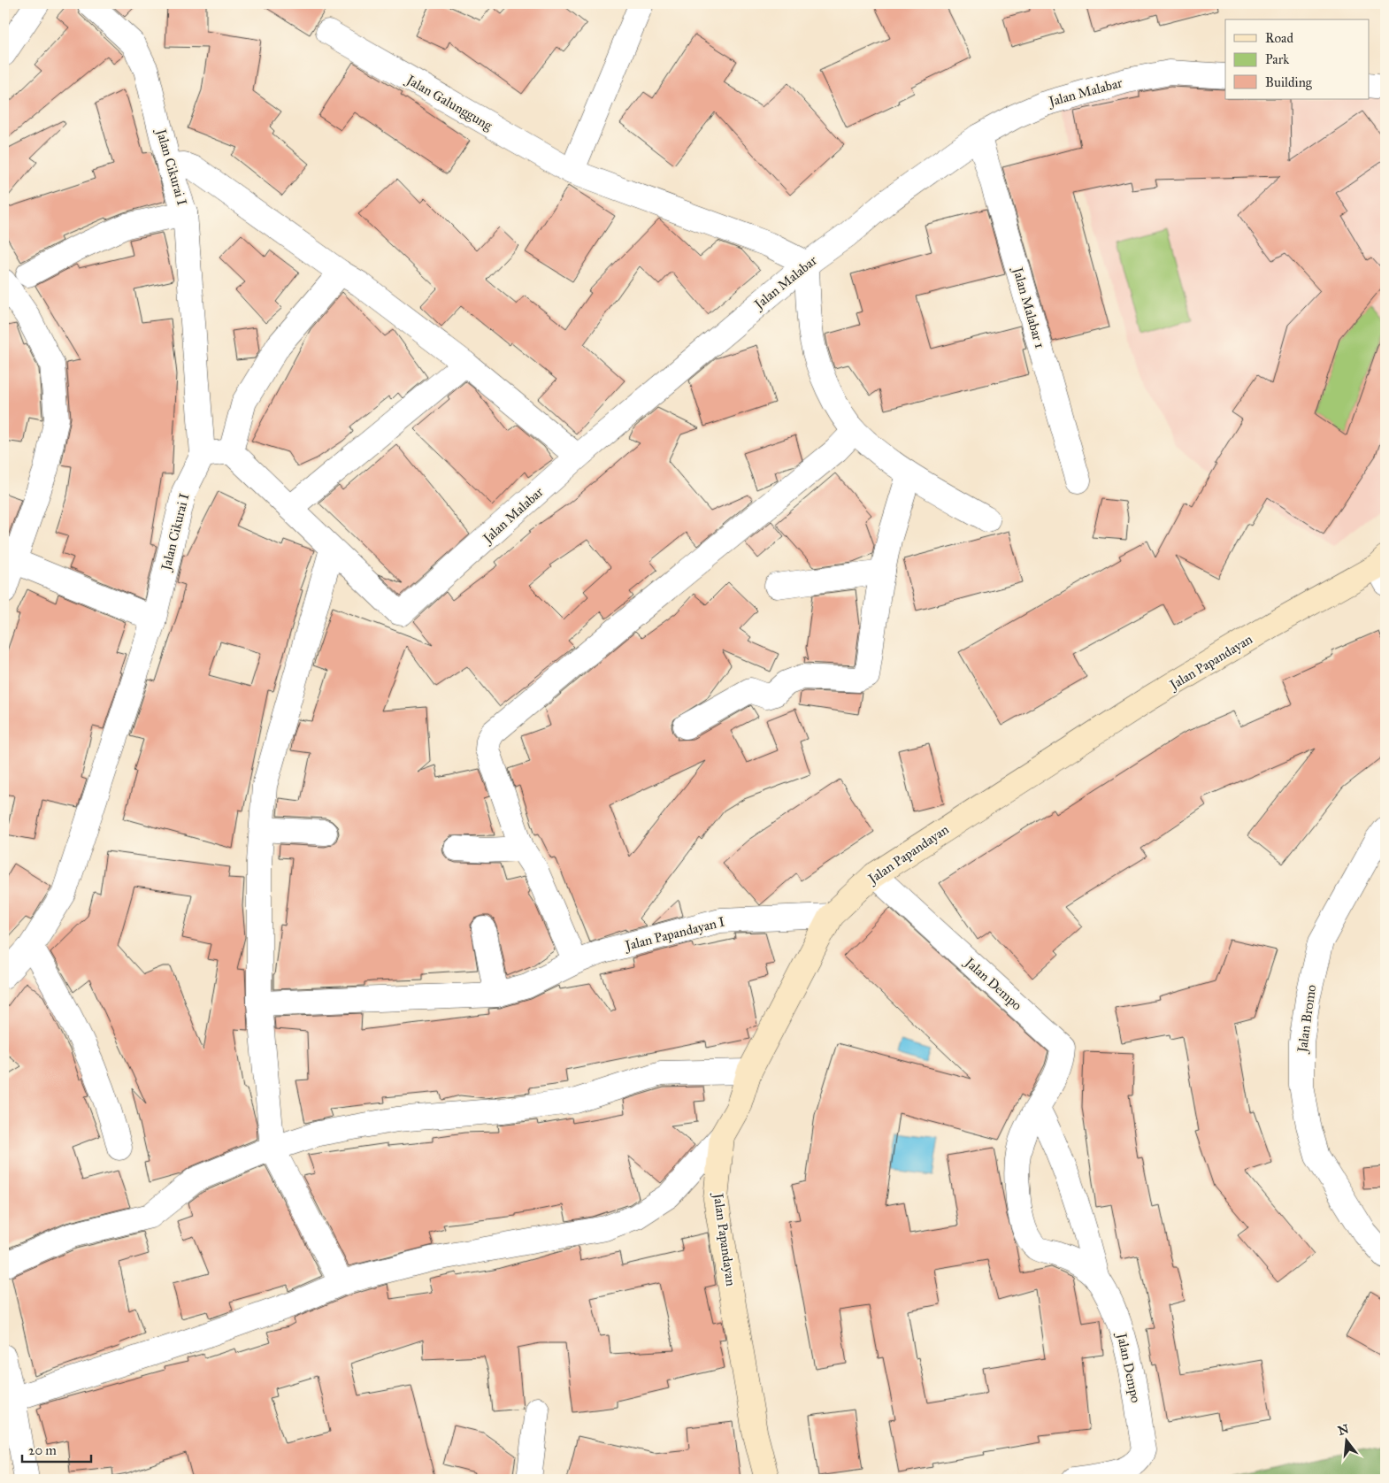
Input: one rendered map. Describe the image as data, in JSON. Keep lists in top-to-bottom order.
{
  "streets": {
    "main road": ["Jalan Papandayan"],
    "street": [
      "Jalan Malabar",
      "Jalan Galunggung",
      "Jalan Cikurai I",
      "Jalan Malabar 1",
      "Jalan Papandayan I",
      "Jalan Dempo",
      "Jalan Bromo"
    ]
  },
  "crossings": [
    ["Jalan Malabar", "Jalan Galunggung"],
    ["Jalan Malabar", "Jalan Malabar 1"],
    ["Jalan Papandayan", "Jalan Papandayan I"],
    ["Jalan Papandayan", "Jalan Dempo"]
  ],
  "legend": ["Road", "Park", "Building"],
  "scale_bar": "20 m",
  "north": "top"
}
